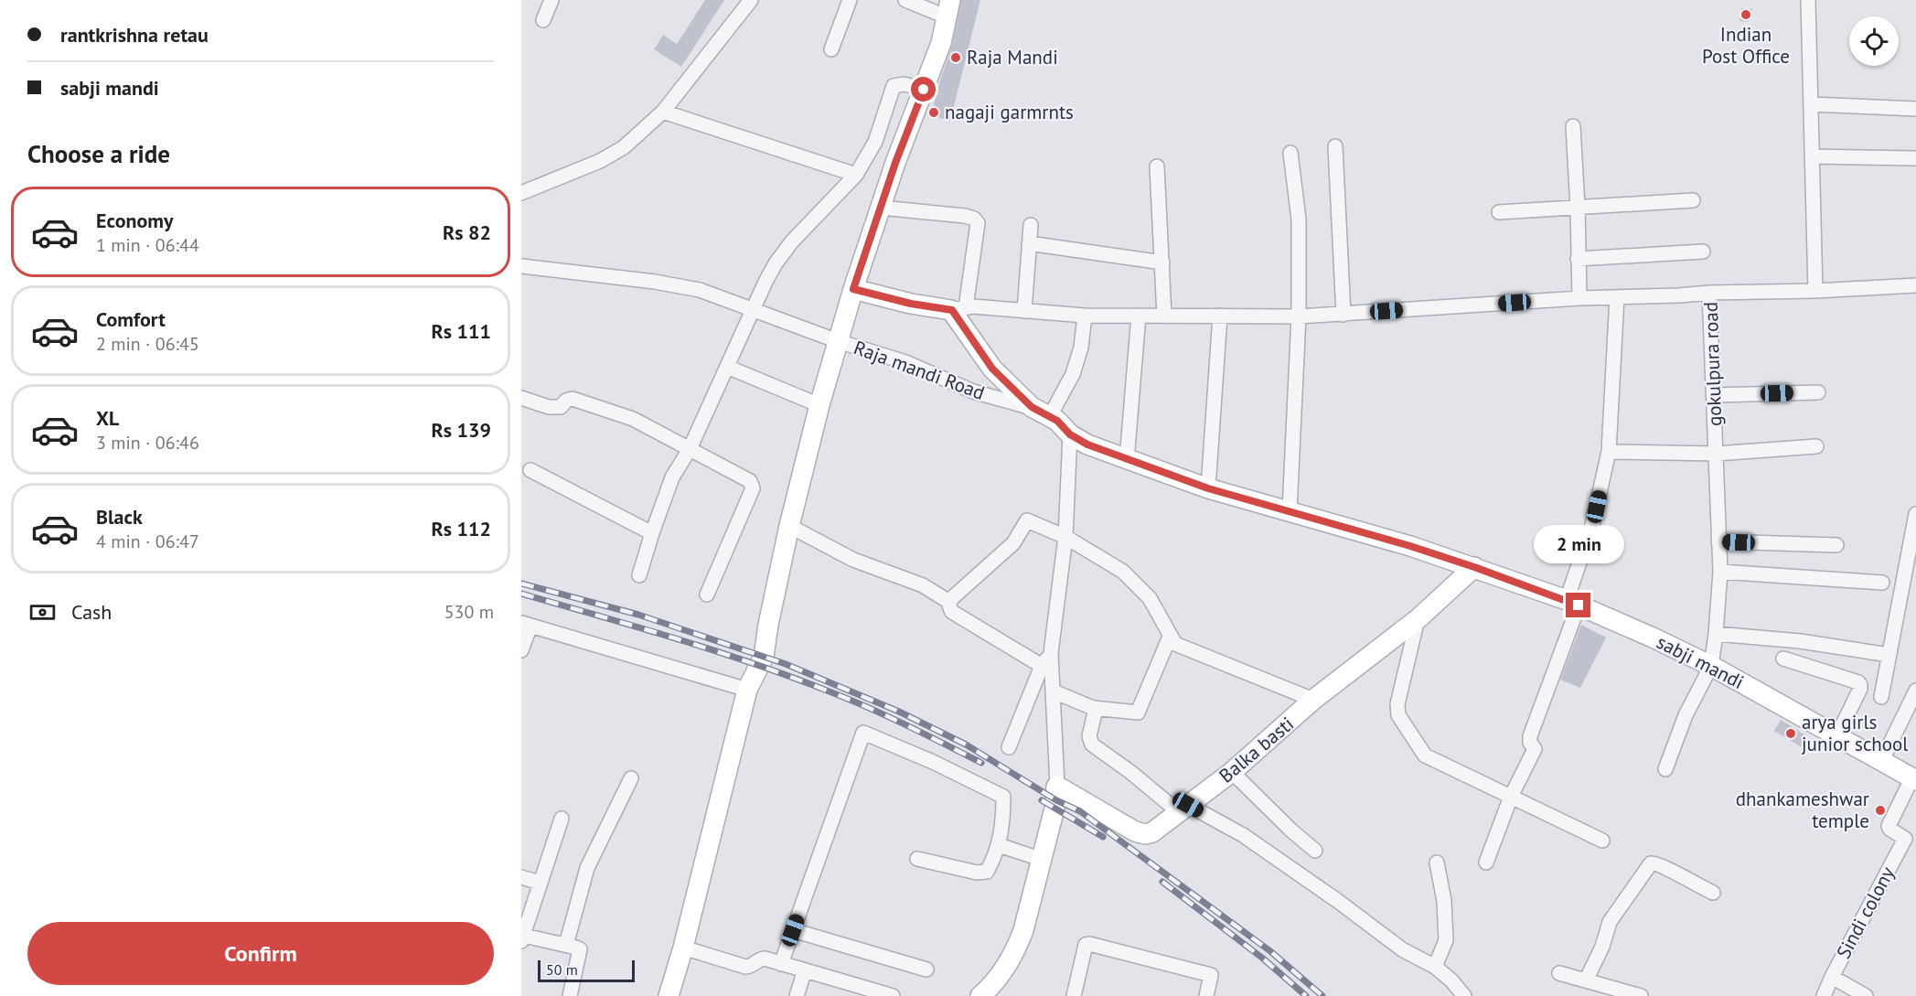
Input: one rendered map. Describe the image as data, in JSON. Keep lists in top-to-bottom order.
{
  "streets": {
    "street": [
      "gokulpura road",
      "Raja mandi Road",
      "sabji mandi",
      "Balka basti",
      "Sindi colony"
    ]
  },
  "crossings": [
    ["gokulpura road", "sabji mandi"],
    ["Raja mandi Road", "sabji mandi"],
    ["sabji mandi", "Balka basti"],
    ["sabji mandi", "Sindi colony"]
  ],
  "places": [
    "Indian Post Office",
    "Raja Mandi",
    "nagaji garmrnts",
    "arya girls junior school",
    "dhankameshwar temple"
  ],
  "scale_bar": "50 m",
  "page": {
    "banner": ["rantkrishna retau", "sabji mandi"],
    "heading": "Choose a ride",
    "list": [
      {
        "name": "Economy",
        "note": "1 min · 06:44",
        "value": "Rs 82"
      },
      {
        "name": "Comfort",
        "note": "2 min · 06:45",
        "value": "Rs 111"
      },
      {
        "name": "XL",
        "note": "3 min · 06:46",
        "value": "Rs 139"
      },
      {
        "name": "Black",
        "note": "4 min · 06:47",
        "value": "Rs 112"
      }
    ],
    "bubble": "2 min",
    "pay": ["Cash", "530 m"],
    "buttons": "Confirm",
    "scale": "50 m"
  }
}
